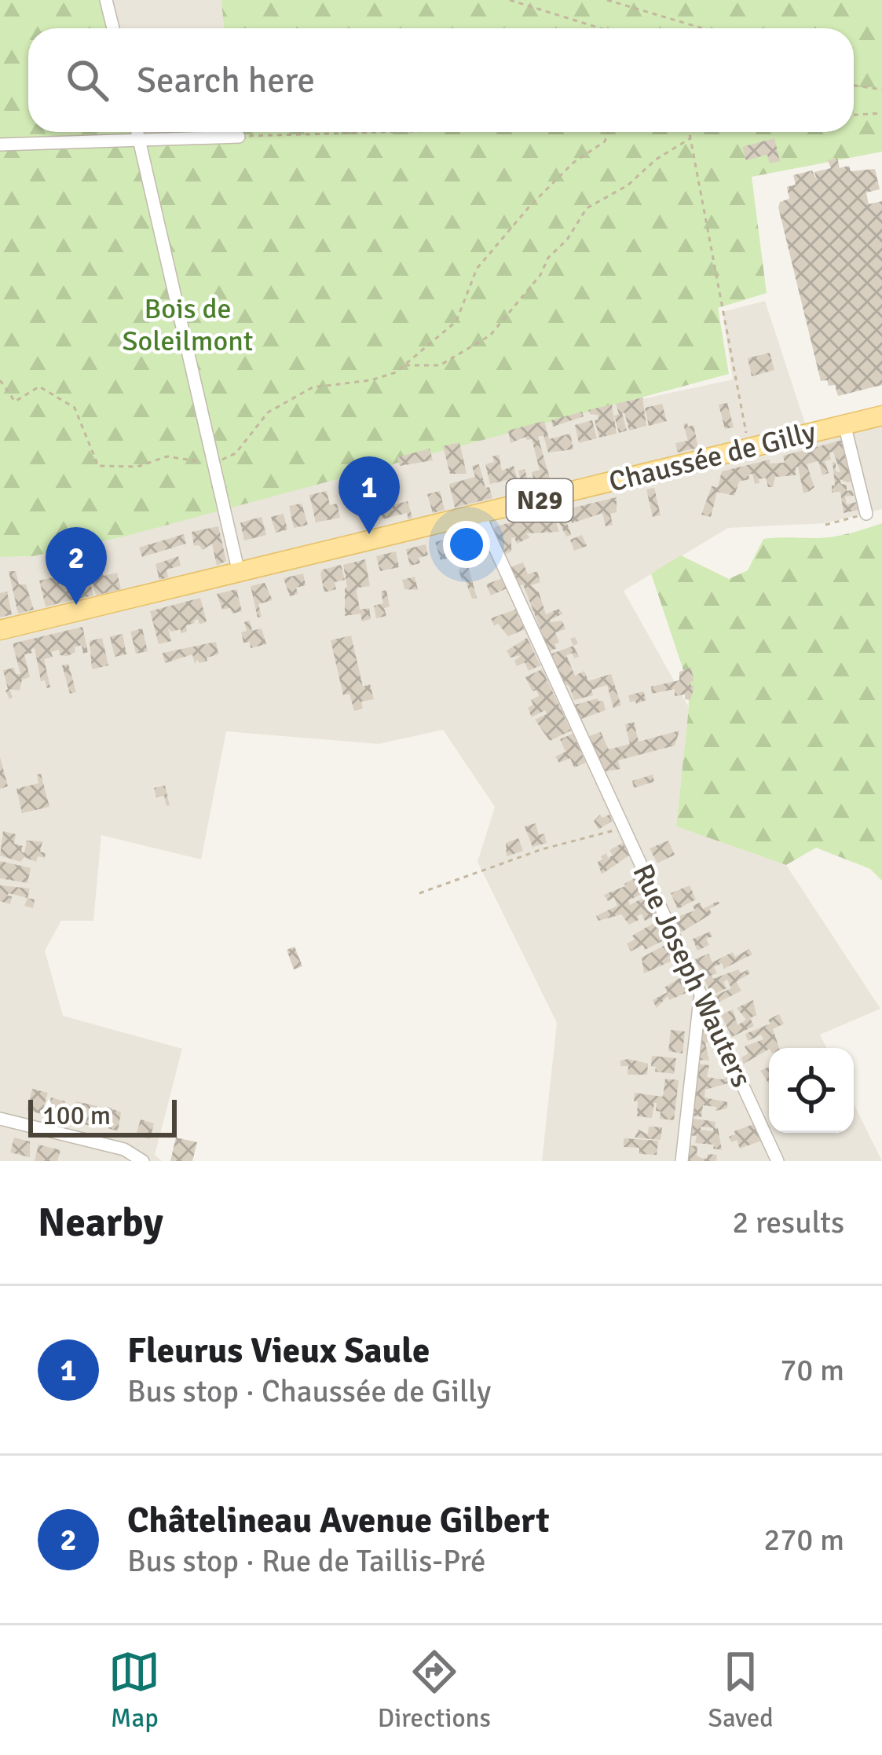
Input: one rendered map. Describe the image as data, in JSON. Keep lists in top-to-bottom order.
{
  "streets": {
    "main road": ["Chaussée de Gilly", "N29"],
    "street": ["Rue Joseph Wauters"]
  },
  "crossings": [
    ["Chaussée de Gilly", "Rue Joseph Wauters"]
  ],
  "parks": ["Bois de Soleilmont"],
  "scale_bar": "100 m",
  "page": {
    "search": "Search here",
    "pins": ["1", "2"],
    "scale": "100 m",
    "heading": ["Nearby", "2 results"],
    "list": [
      {
        "mark": "1",
        "name": "Fleurus Vieux Saule",
        "note": "Bus stop · Chaussée de Gilly",
        "value": "70 m"
      },
      {
        "mark": "2",
        "name": "Châtelineau Avenue Gilbert",
        "note": "Bus stop · Rue de Taillis-Pré",
        "value": "270 m"
      }
    ],
    "nav": ["Map", "Directions", "Saved"]
  }
}
